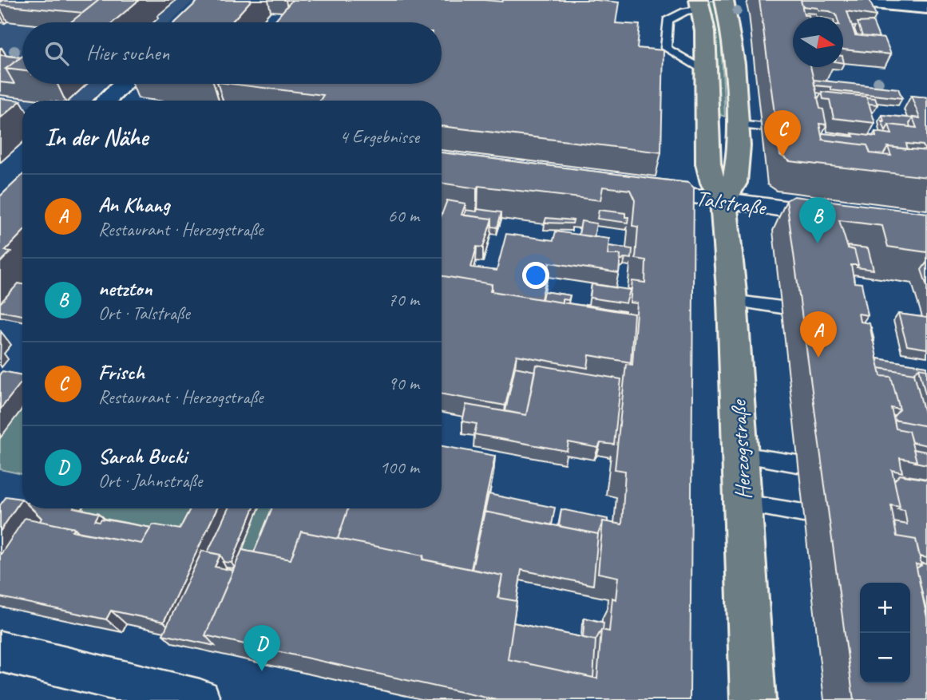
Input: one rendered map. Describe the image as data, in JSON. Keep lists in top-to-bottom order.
{
  "streets": {
    "main road": ["Herzogstraße"],
    "street": ["Talstraße"]
  },
  "crossings": [
    ["Talstraße", "Herzogstraße"]
  ],
  "north": "right",
  "page": {
    "search": "Hier suchen",
    "heading": ["In der Nähe", "4 Ergebnisse"],
    "pins": [
      "C",
      "B",
      "A",
      "D"
    ],
    "list": [
      {
        "mark": "A",
        "name": "An Khang",
        "note": "Restaurant · Herzogstraße",
        "value": "60 m"
      },
      {
        "mark": "B",
        "name": "netzton",
        "note": "Ort · Talstraße",
        "value": "70 m"
      },
      {
        "mark": "C",
        "name": "Frisch",
        "note": "Restaurant · Herzogstraße",
        "value": "90 m"
      },
      {
        "mark": "D",
        "name": "Sarah Bucki",
        "note": "Ort · Jahnstraße",
        "value": "100 m"
      }
    ],
    "map_buttons": ["+", "−"]
  }
}
